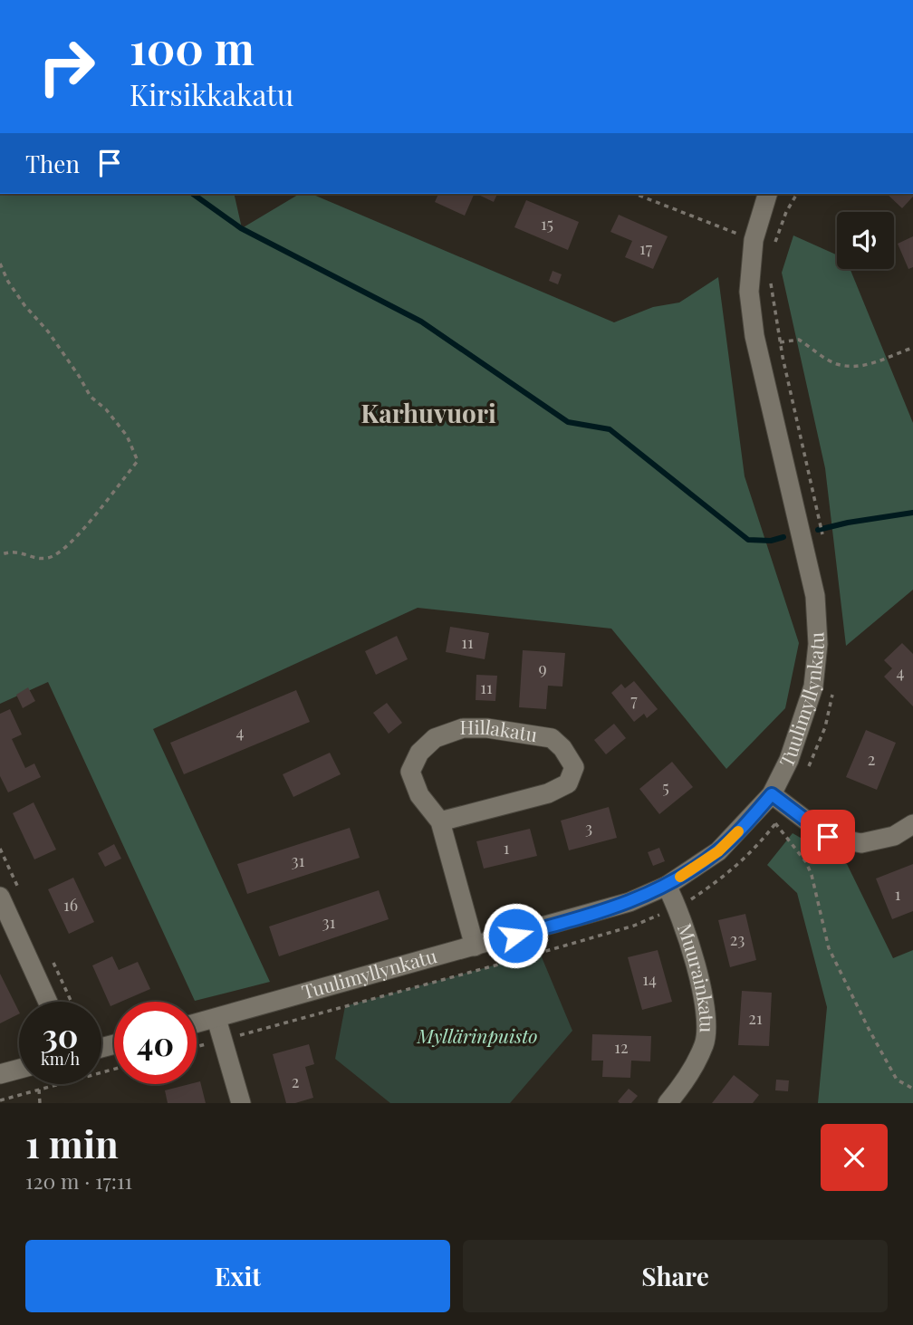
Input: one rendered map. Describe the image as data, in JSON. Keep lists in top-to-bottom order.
{
  "streets": {
    "street": ["Tuulimyllynkatu", "Hillakatu", "Muurainkatu"]
  },
  "crossings": [
    ["Tuulimyllynkatu", "Hillakatu"],
    ["Tuulimyllynkatu", "Muurainkatu"]
  ],
  "districts": ["Karhuvuori"],
  "parks": ["Myllärinpuisto"],
  "house_numbers": [
    "15",
    "17",
    "11",
    "9",
    "4",
    "11",
    "7",
    "4",
    "2",
    "5",
    "3",
    "1",
    "31",
    "1",
    "16",
    "31",
    "23",
    "14",
    "21",
    "12",
    "2"
  ],
  "page": {
    "turn": ["100 m", "Kirsikkakatu"],
    "then": "Then",
    "speed": "30 km/h",
    "limit": "40",
    "heading": ["1 min", "120 m · 17:11"],
    "buttons": ["Exit", "Share"]
  }
}
